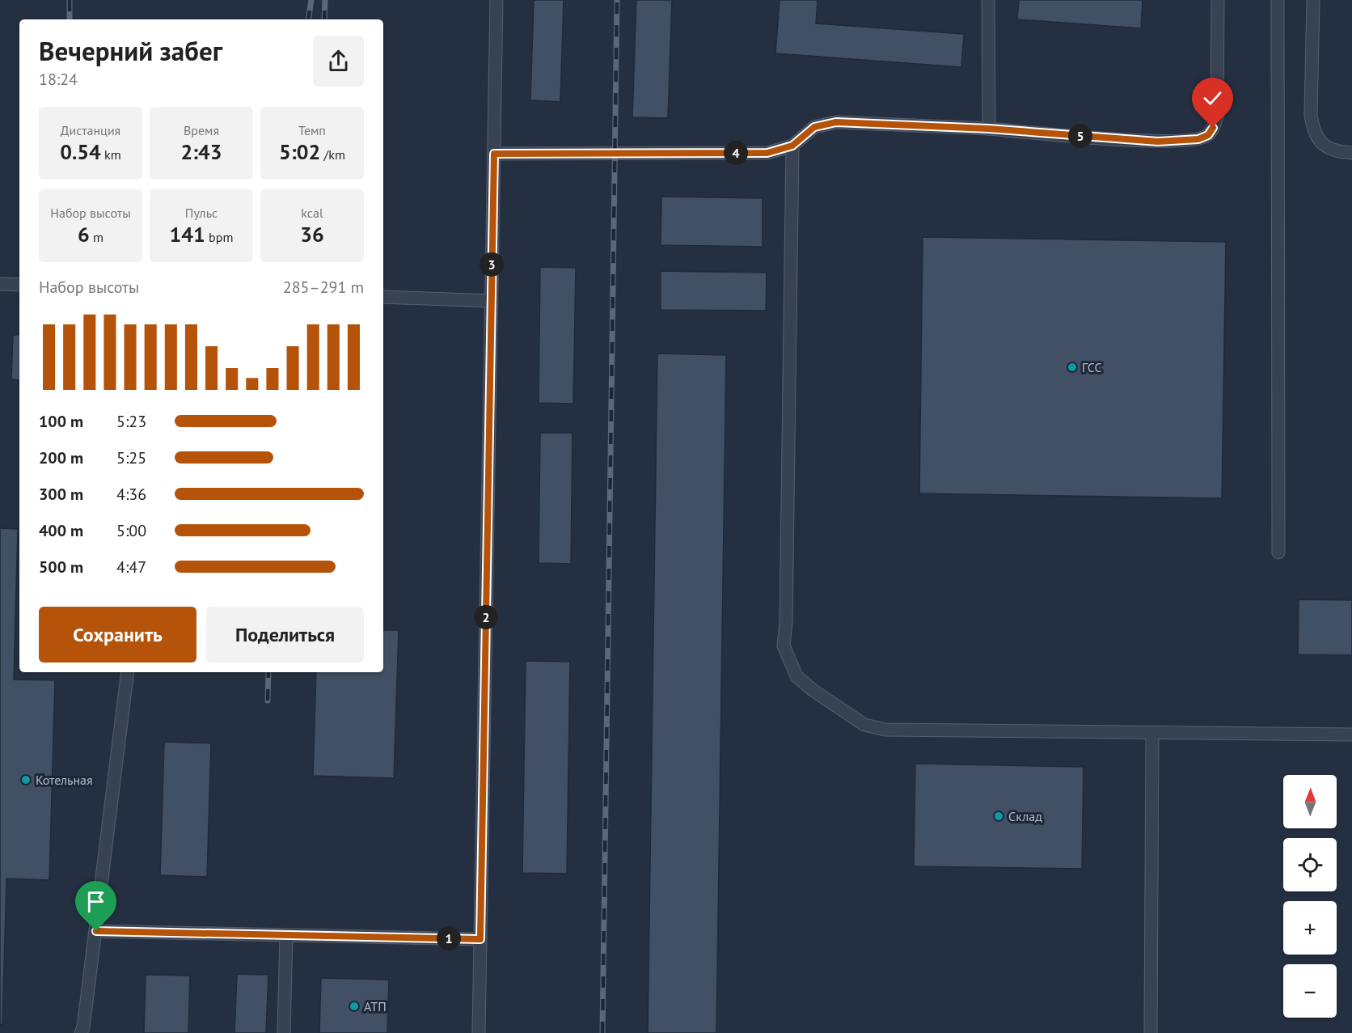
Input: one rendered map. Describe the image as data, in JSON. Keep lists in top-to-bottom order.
{
  "places": [
    "ГСС",
    "Котельная",
    "Склад",
    "АТП"
  ],
  "north": "top",
  "page": {
    "heading": ["Вечерний забег", "18:24"],
    "stats": [
      ["Дистанция", "0.54 km"],
      ["Время", "2:43"],
      ["Темп", "5:02 /km"],
      ["Набор высоты", "6 m"],
      ["Пульс", "141 bpm"],
      ["kcal", "36"]
    ],
    "pins": [
      "5",
      "4",
      "3",
      "2",
      "1"
    ],
    "chart": ["Набор высоты", "285–291 m"],
    "list": [
      {
        "name": "100 m",
        "note": "5:23"
      },
      {
        "name": "200 m",
        "note": "5:25"
      },
      {
        "name": "300 m",
        "note": "4:36"
      },
      {
        "name": "400 m",
        "note": "5:00"
      },
      {
        "name": "500 m",
        "note": "4:47"
      }
    ],
    "buttons": ["Сохранить", "Поделиться"],
    "map_buttons": ["+", "−"]
  }
}
